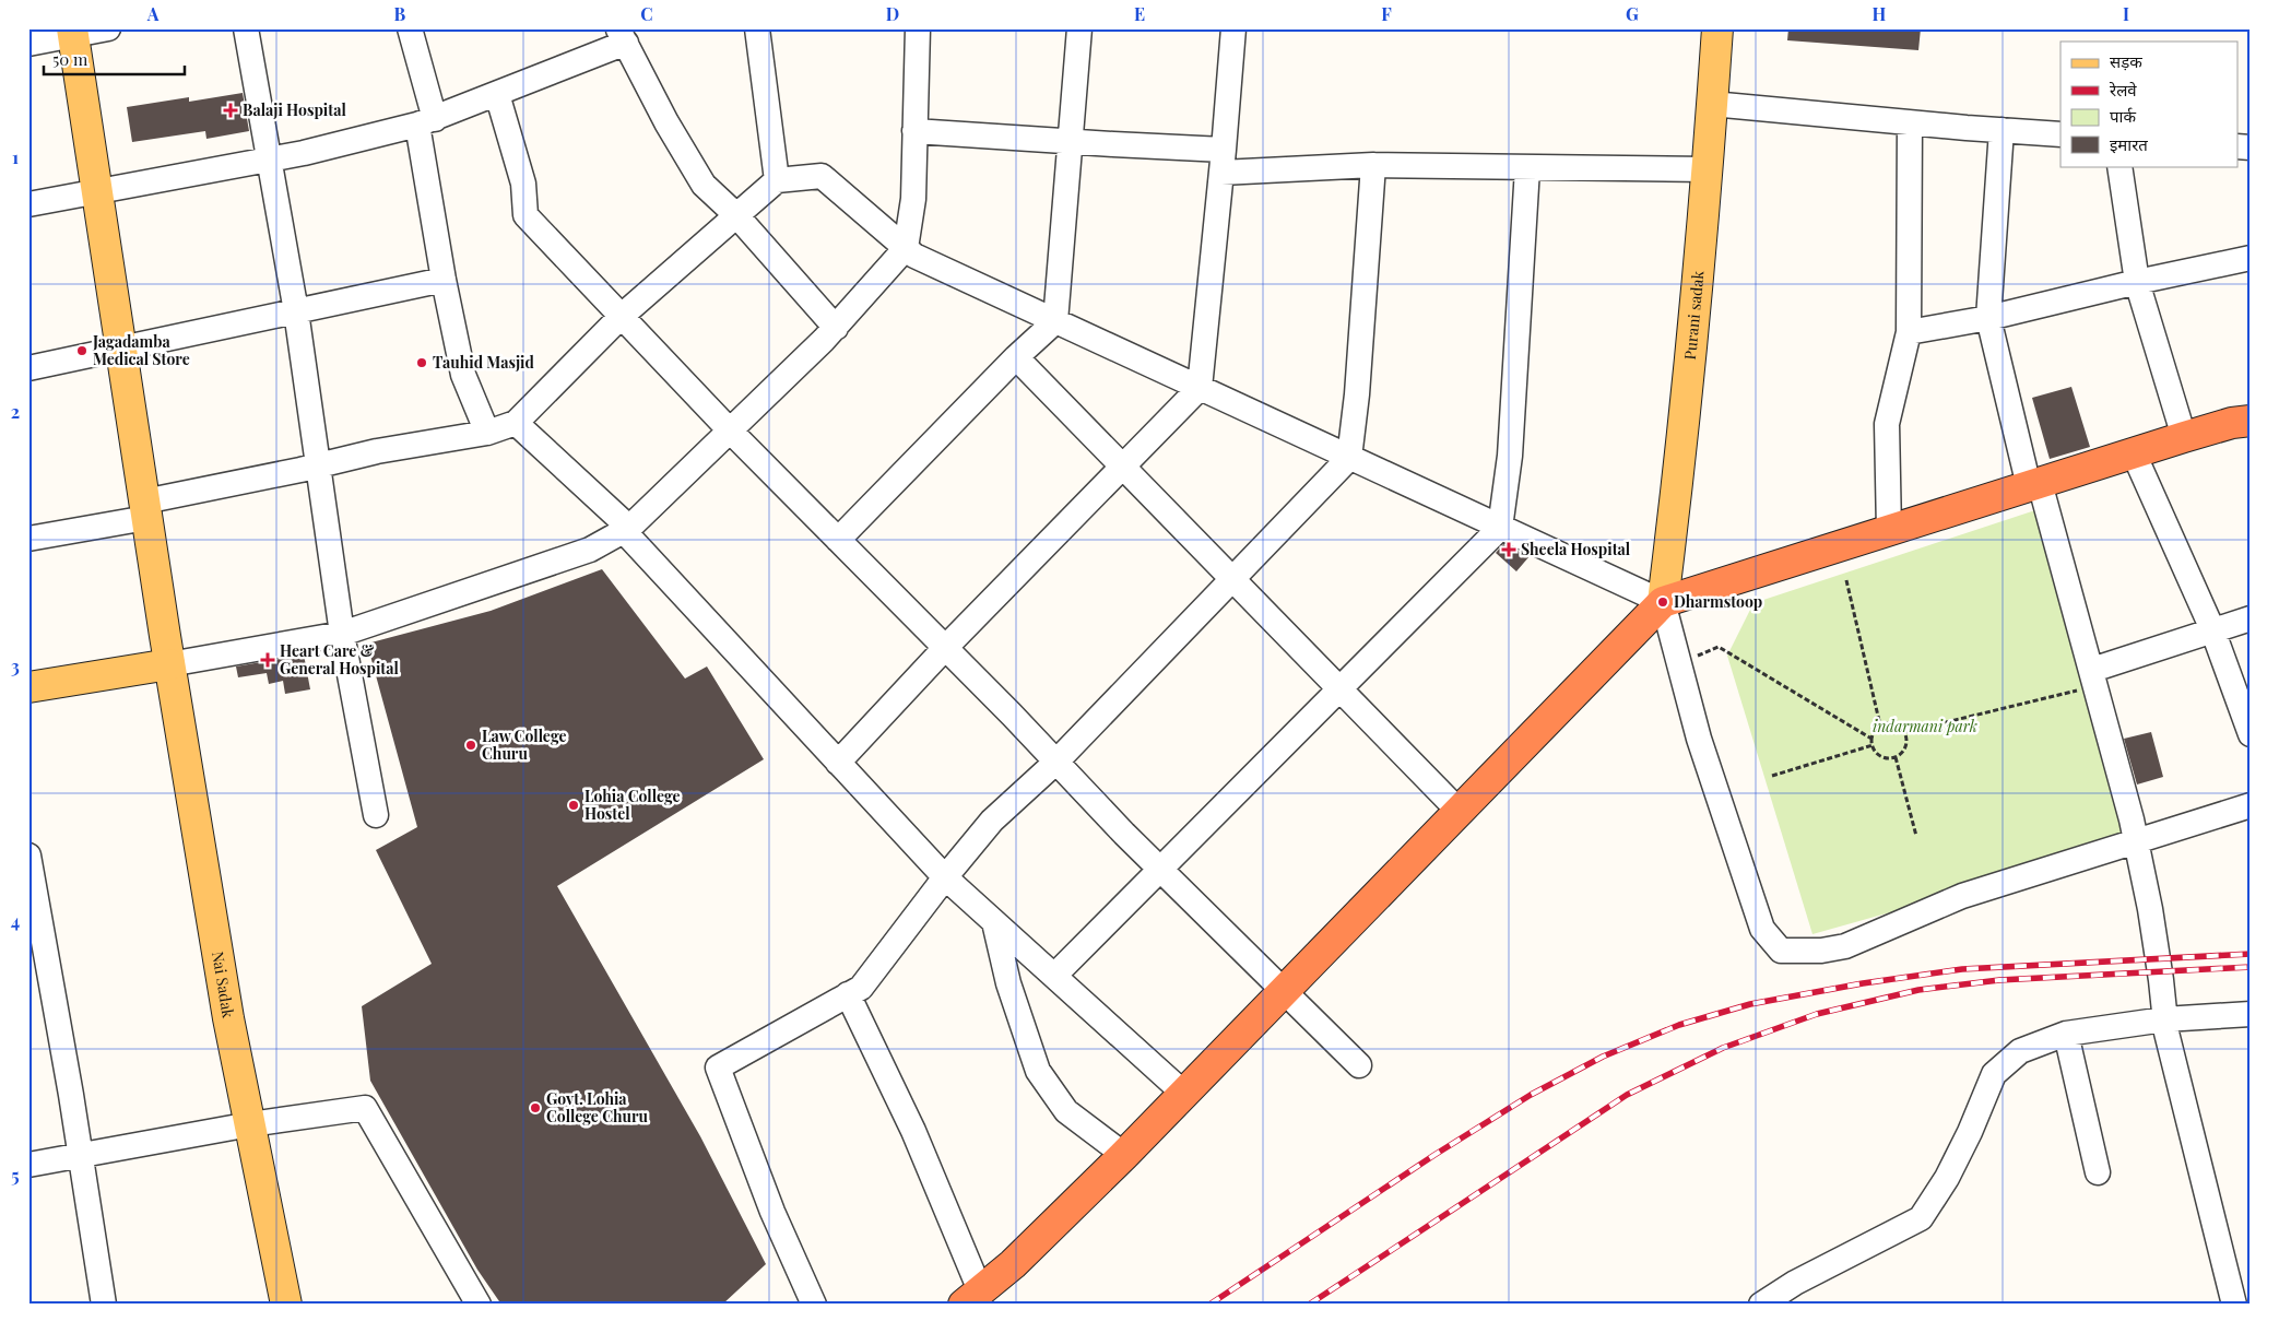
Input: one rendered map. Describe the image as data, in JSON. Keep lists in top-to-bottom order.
{
  "streets": {
    "main road": ["Purani sadak", "Nai Sadak"]
  },
  "parks": ["indarmani park"],
  "places": {
    "health": ["Balaji Hospital", "Sheela Hospital", "Heart Care & General Hospital"],
    "other": [
      "Jagadamba Medical Store",
      "Tauhid Masjid",
      "Dharmstoop",
      "Law College Churu",
      "Lohia College Hostel",
      "Govt. Lohia College Churu"
    ]
  },
  "legend": [
    "सड़क",
    "रेलवे",
    "पार्क",
    "इमारत"
  ],
  "scale_bar": "50 m",
  "grid": {
    "columns": [
      "A",
      "B",
      "C",
      "D",
      "E",
      "F",
      "G",
      "H",
      "I"
    ],
    "rows": [
      "1",
      "2",
      "3",
      "4",
      "5"
    ]
  }
}
